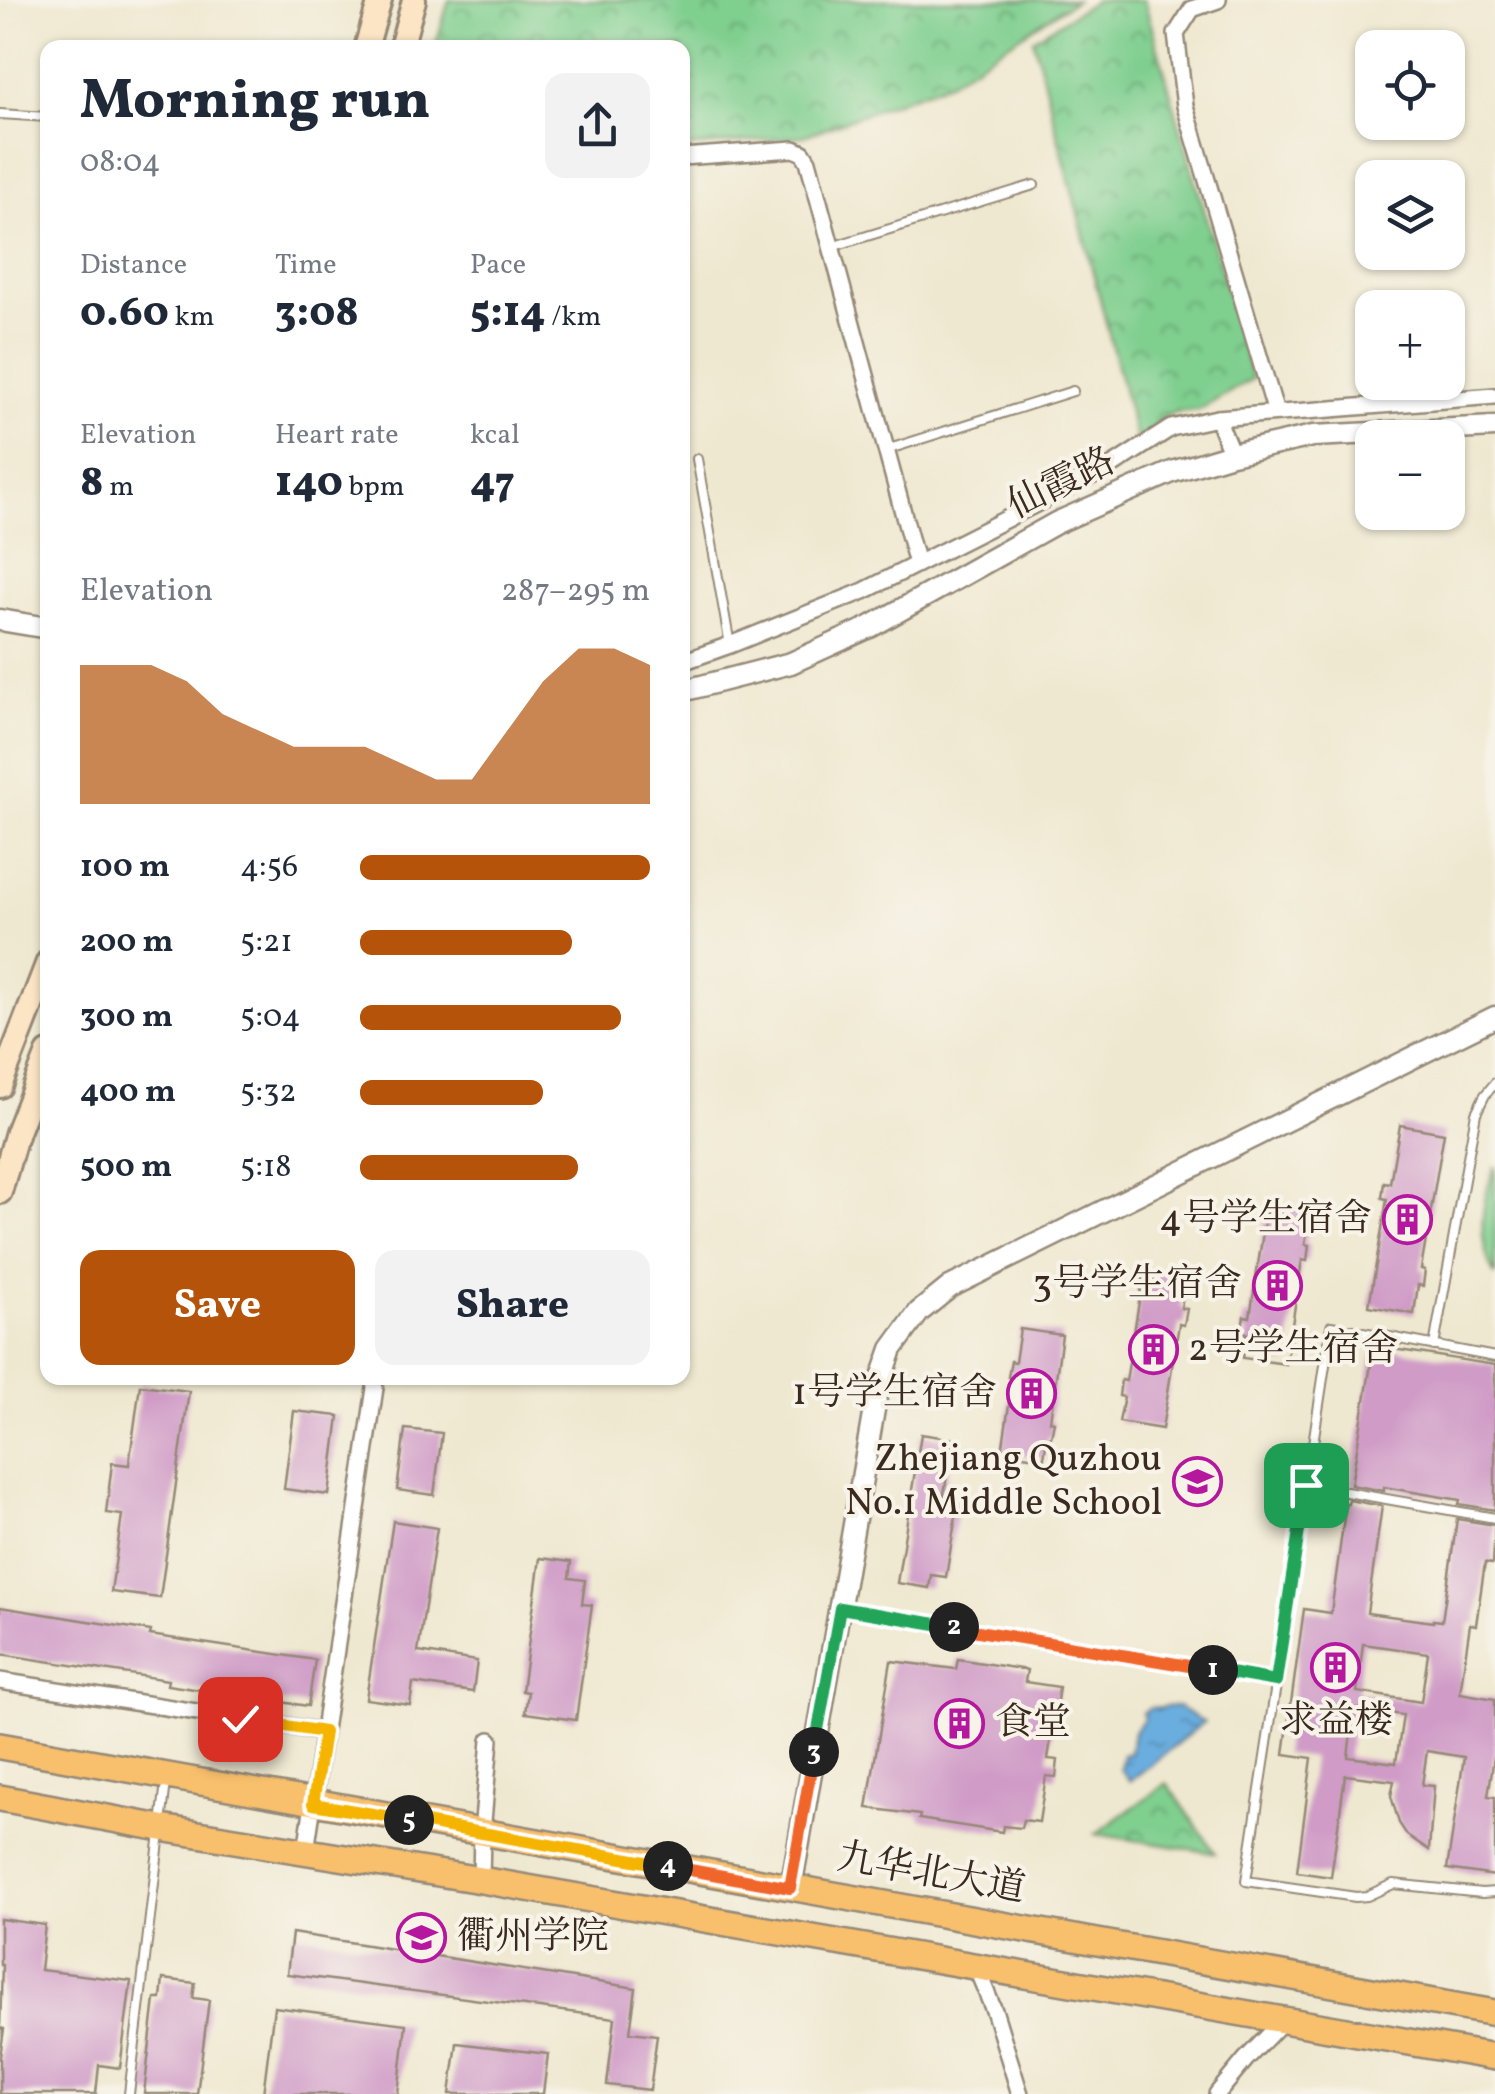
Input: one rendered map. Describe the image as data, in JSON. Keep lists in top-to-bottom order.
{
  "streets": {
    "main road": ["九华北大道"],
    "street": ["仙霞路"]
  },
  "places": {
    "building": [
      "4号学生宿舍",
      "3号学生宿舍",
      "2号学生宿舍",
      "1号学生宿舍",
      "求益楼",
      "食堂"
    ],
    "school or university": ["Zhejiang Quzhou No.1 Middle School", "衢州学院"]
  },
  "page": {
    "map_buttons": ["+", "−"],
    "heading": ["Morning run", "08:04"],
    "stats": [
      ["Distance", "0.60 km"],
      ["Time", "3:08"],
      ["Pace", "5:14 /km"],
      ["Elevation", "8 m"],
      ["Heart rate", "140 bpm"],
      ["kcal", "47"]
    ],
    "chart": ["Elevation", "287–295 m"],
    "list": [
      {
        "name": "100 m",
        "note": "4:56"
      },
      {
        "name": "200 m",
        "note": "5:21"
      },
      {
        "name": "300 m",
        "note": "5:04"
      },
      {
        "name": "400 m",
        "note": "5:32"
      },
      {
        "name": "500 m",
        "note": "5:18"
      }
    ],
    "buttons": ["Save", "Share"],
    "pins": [
      "2",
      "1",
      "3",
      "5",
      "4"
    ]
  }
}
